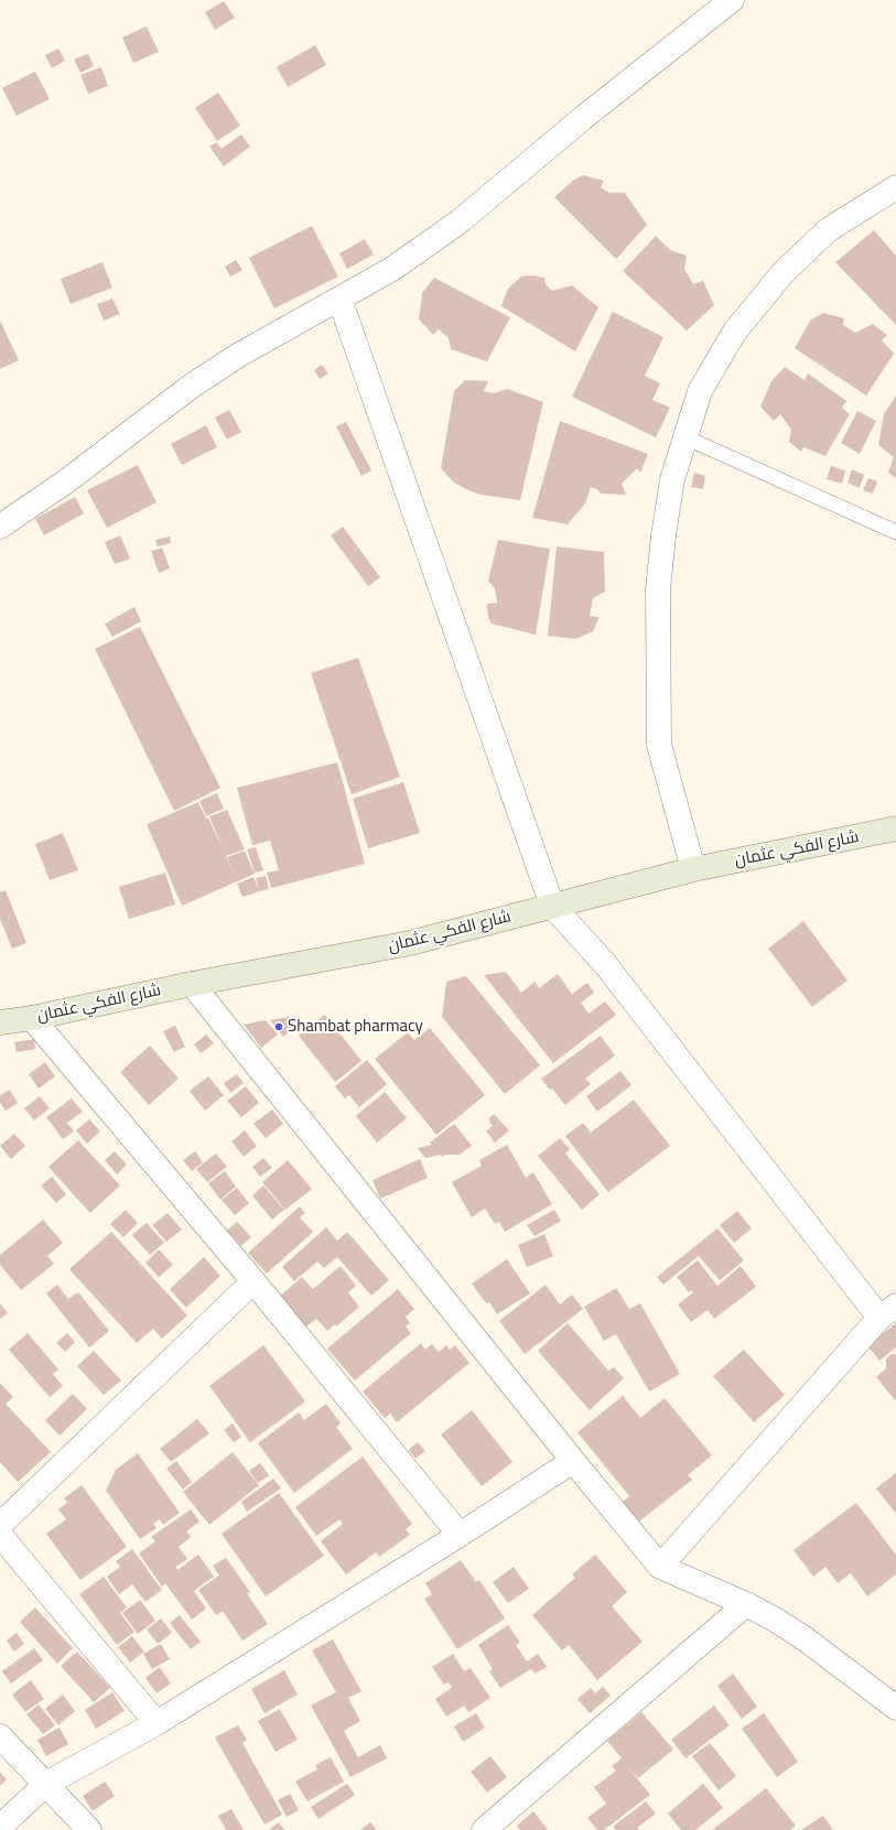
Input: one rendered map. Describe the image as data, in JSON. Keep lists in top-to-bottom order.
{
  "streets": {
    "street": ["شارع الفكي عثمان"]
  },
  "places": ["Shambat pharmacy"]
}
